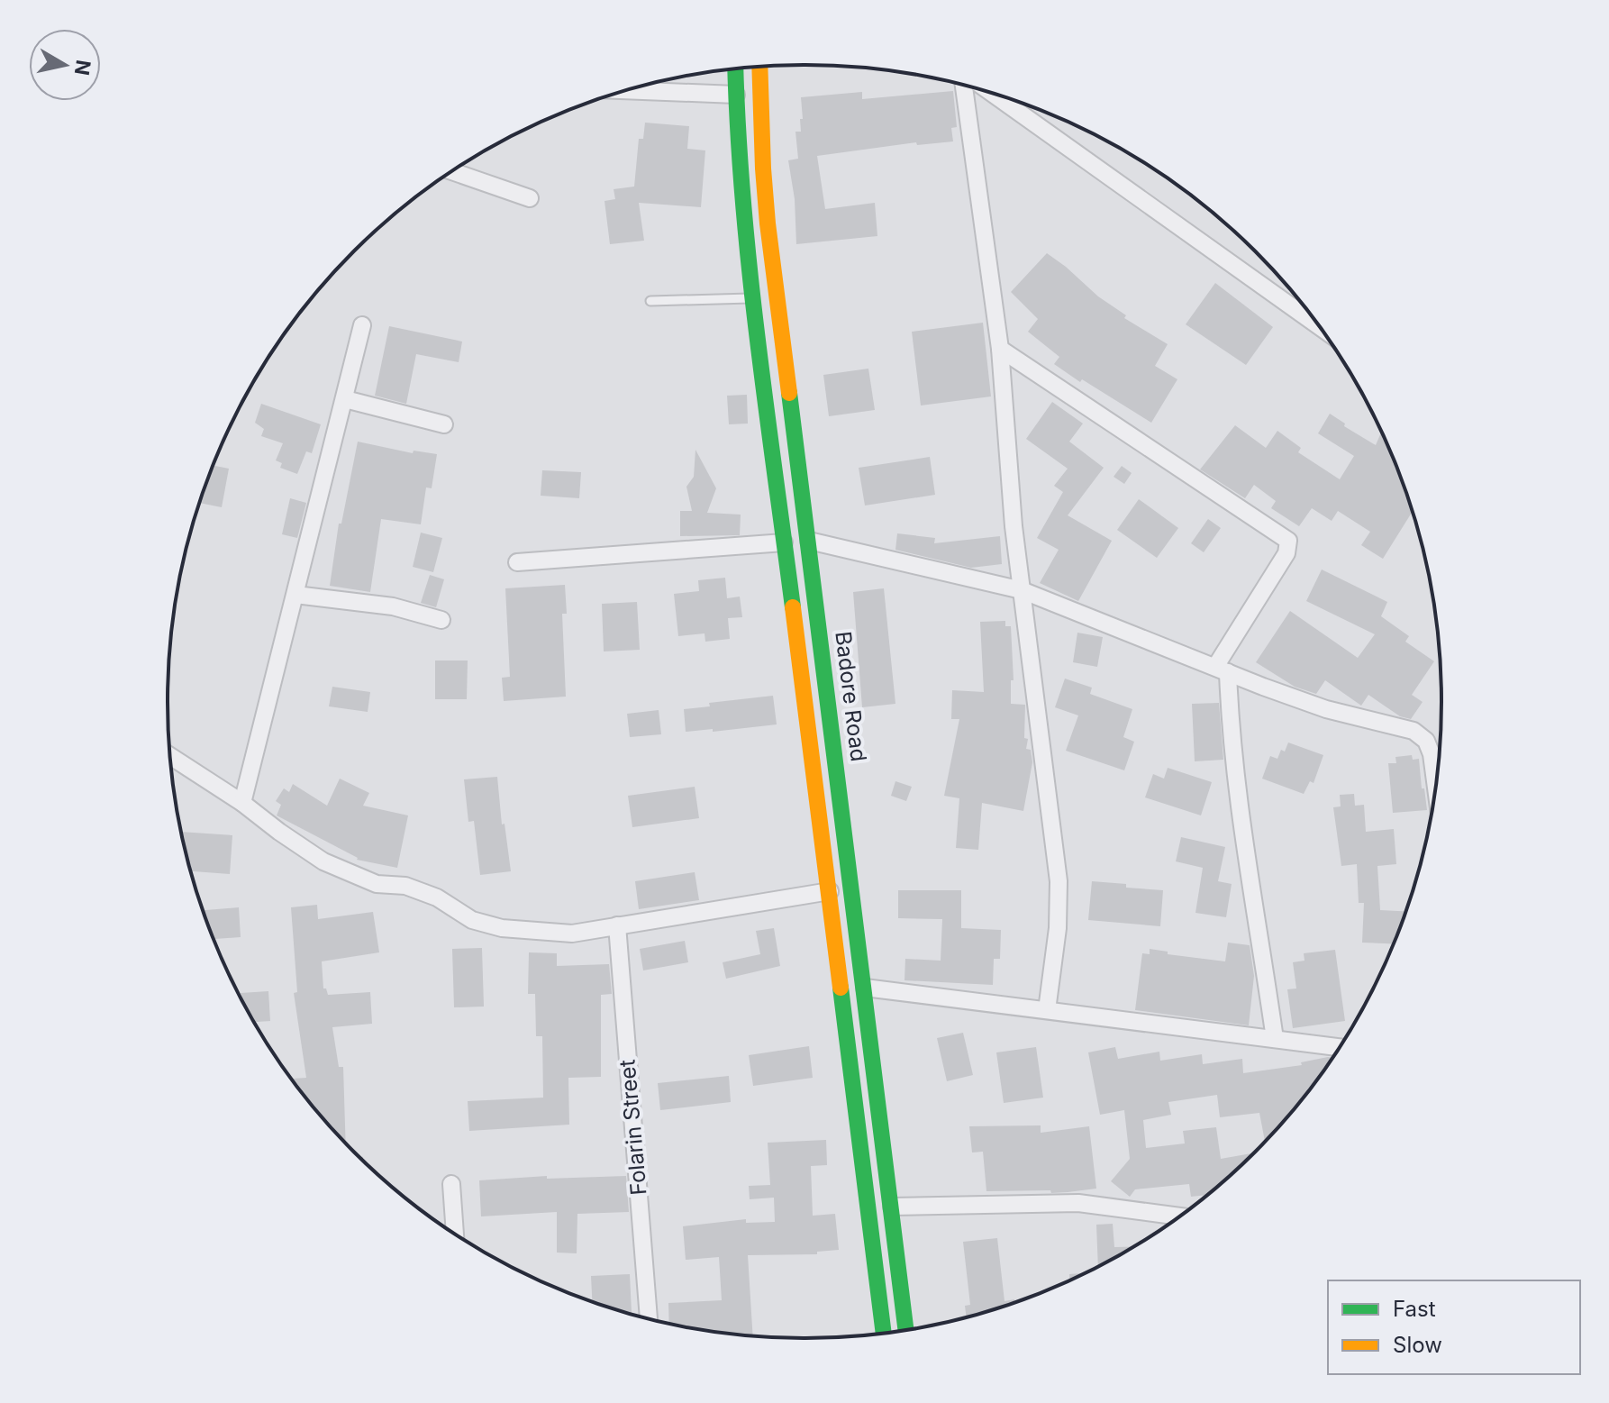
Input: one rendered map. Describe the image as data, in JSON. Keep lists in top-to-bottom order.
{
  "streets": {
    "main road": ["Badore Road"],
    "street": ["Folarin Street"]
  },
  "legend": ["Fast", "Slow"],
  "north": "right"
}
